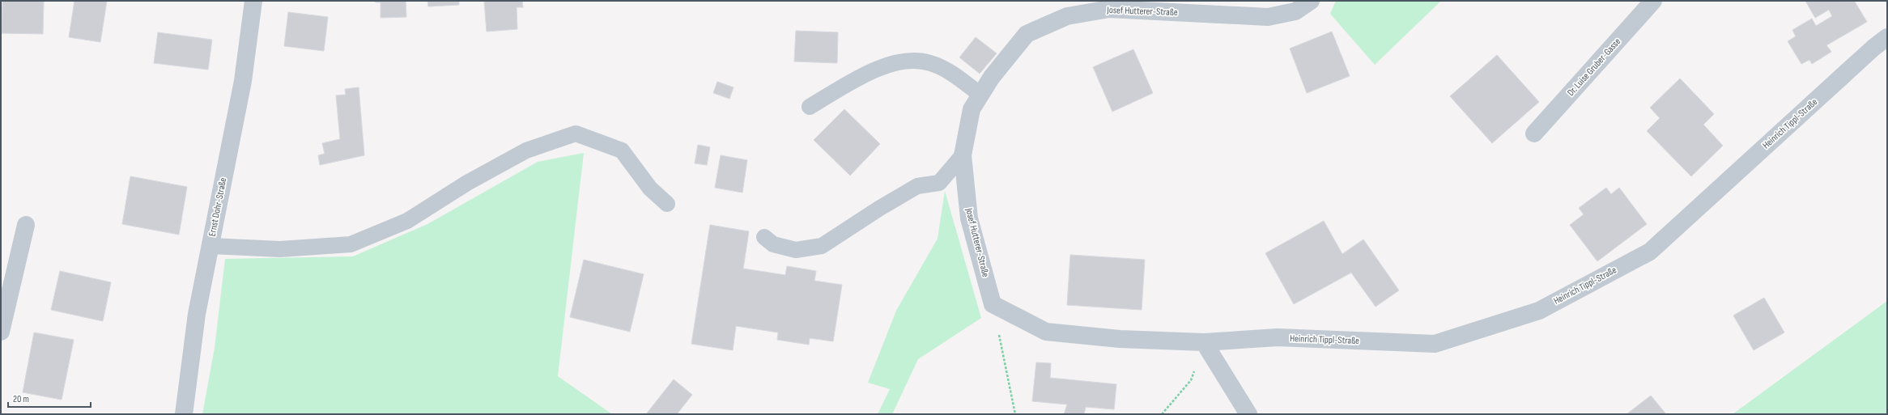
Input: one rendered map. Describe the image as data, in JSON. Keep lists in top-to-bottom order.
{
  "streets": {
    "street": [
      "Josef Hutterer-Straße",
      "Dr. Luise Gruber-Gasse",
      "Heinrich Tippl-Straße",
      "Ernst Dohr-Straße"
    ]
  },
  "scale_bar": "20 m"
}
